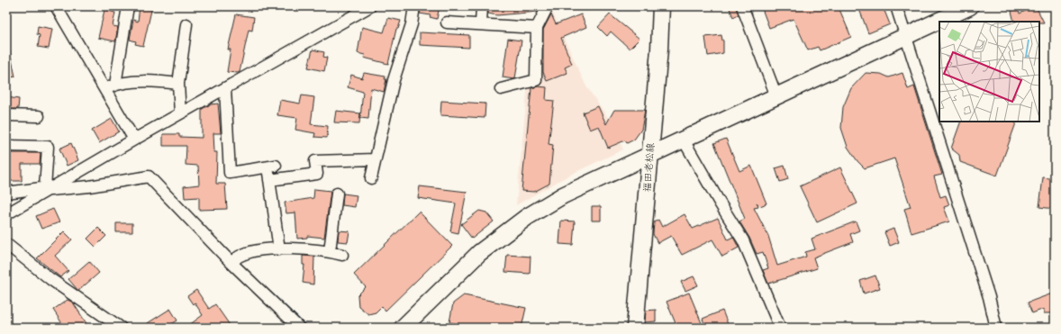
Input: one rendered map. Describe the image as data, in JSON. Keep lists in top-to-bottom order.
{
  "streets": {
    "street": ["福田老松線"]
  }
}
